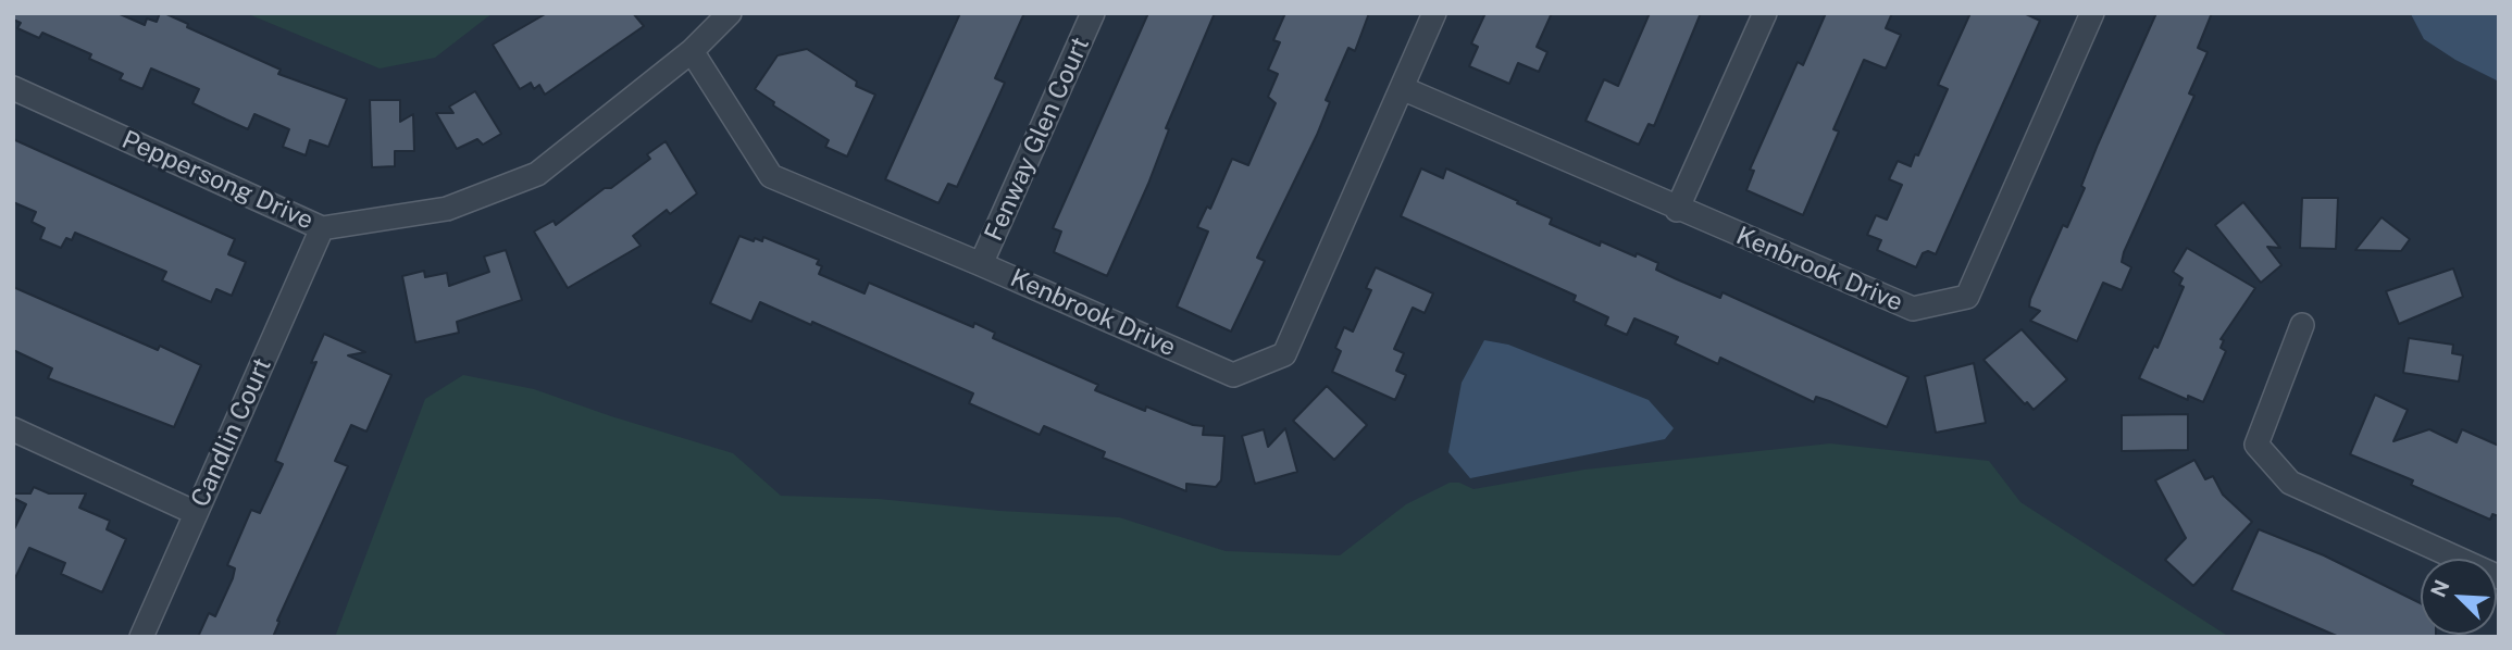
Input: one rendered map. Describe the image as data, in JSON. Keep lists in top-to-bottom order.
{
  "streets": {
    "street": [
      "Fenway Glen Court",
      "Peppersong Drive",
      "Kenbrook Drive",
      "Candlin Court"
    ]
  },
  "crossings": [
    ["Fenway Glen Court", "Kenbrook Drive"],
    ["Peppersong Drive", "Kenbrook Drive"],
    ["Peppersong Drive", "Candlin Court"]
  ],
  "north": "top left"
}
